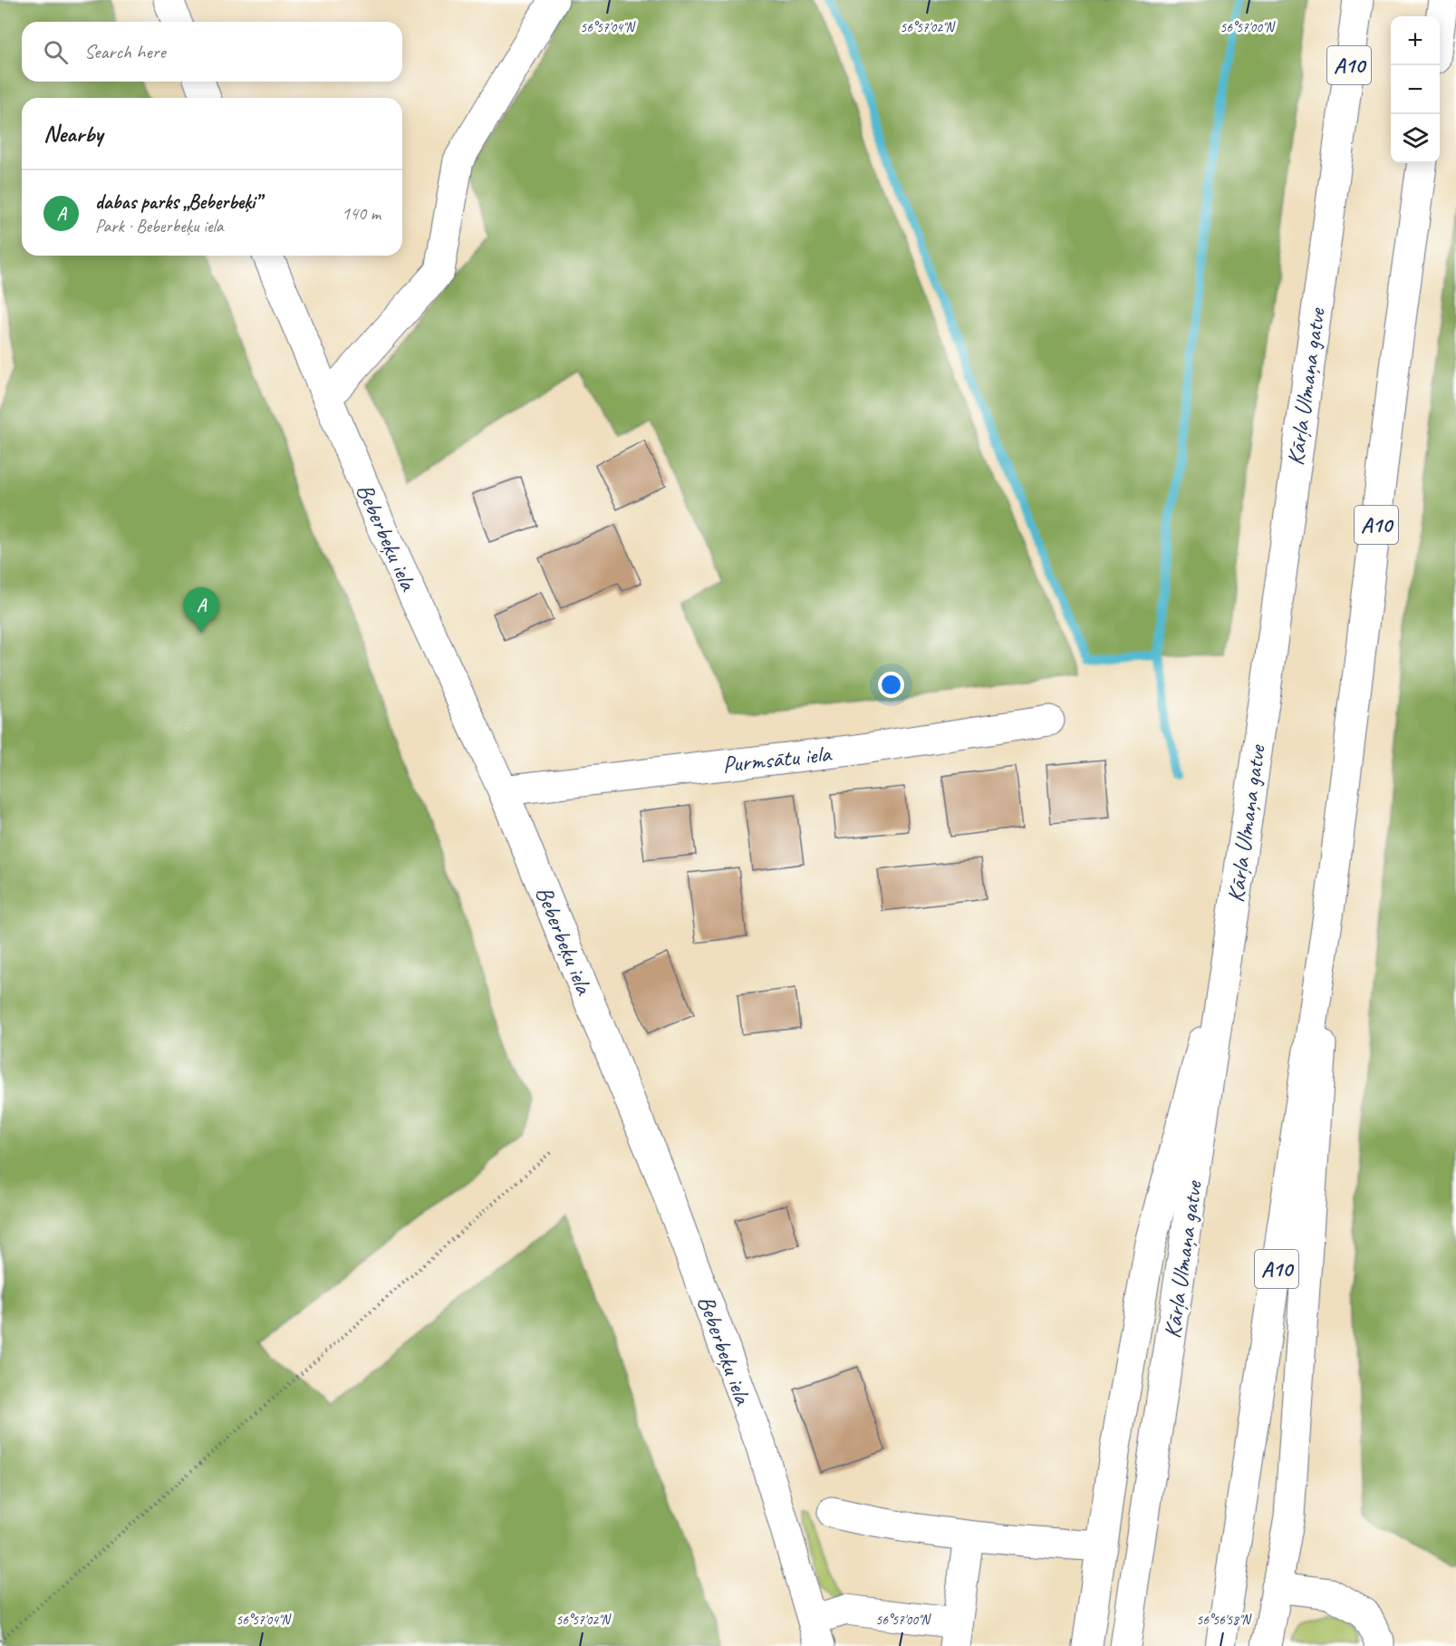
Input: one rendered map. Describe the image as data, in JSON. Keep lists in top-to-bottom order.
{
  "streets": {
    "main road": [
      "A10",
      "Kārļa Ulmaņa gatve",
      "Beberbeķu iela",
      "Purmsātu iela"
    ]
  },
  "crossings": [
    ["Beberbeķu iela", "Purmsātu iela"]
  ],
  "page": {
    "map_buttons": ["+", "−"],
    "search": "Search here",
    "heading": "Nearby",
    "list": [
      {
        "mark": "A",
        "name": "dabas parks „Beberbeķi”",
        "note": "Park · Beberbeķu iela",
        "value": "140 m"
      }
    ],
    "pins": "A"
  },
  "coordinates": [
    "56°57'04\"N",
    "56°57'02\"N",
    "56°57'00\"N",
    "56°56'58\"N"
  ]
}
